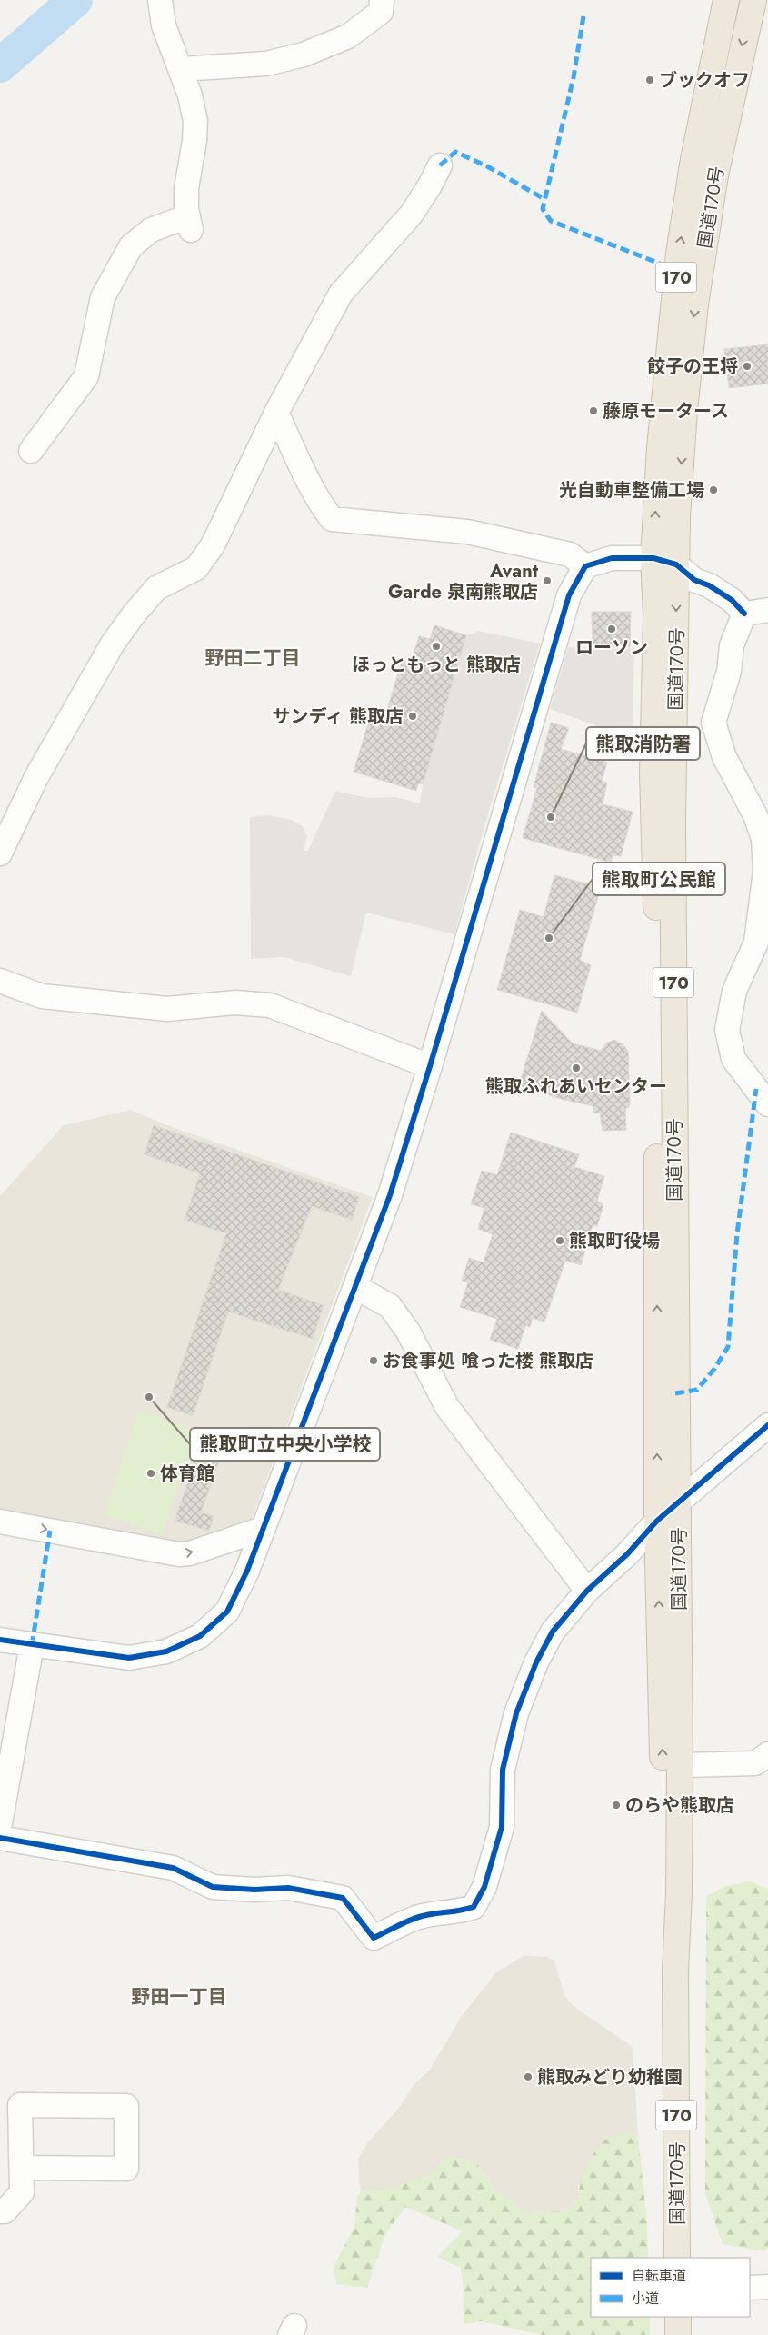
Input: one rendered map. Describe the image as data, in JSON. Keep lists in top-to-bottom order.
{
  "streets": {
    "highway": ["国道170号", "170"]
  },
  "districts": ["野田二丁目", "野田一丁目"],
  "places": [
    "ブックオフ",
    "餃子の王将",
    "藤原モータース",
    "光自動車整備工場",
    "Avant Garde 泉南熊取店",
    "ローソン",
    "ほっともっと 熊取店",
    "サンディ 熊取店",
    "熊取消防署",
    "熊取町公民館",
    "熊取ふれあいセンター",
    "熊取町役場",
    "お食事処 喰った楼 熊取店",
    "熊取町立中央小学校",
    "体育館",
    "のらや熊取店",
    "熊取みどり幼稚園"
  ],
  "legend": ["自転車道", "小道"]
}
